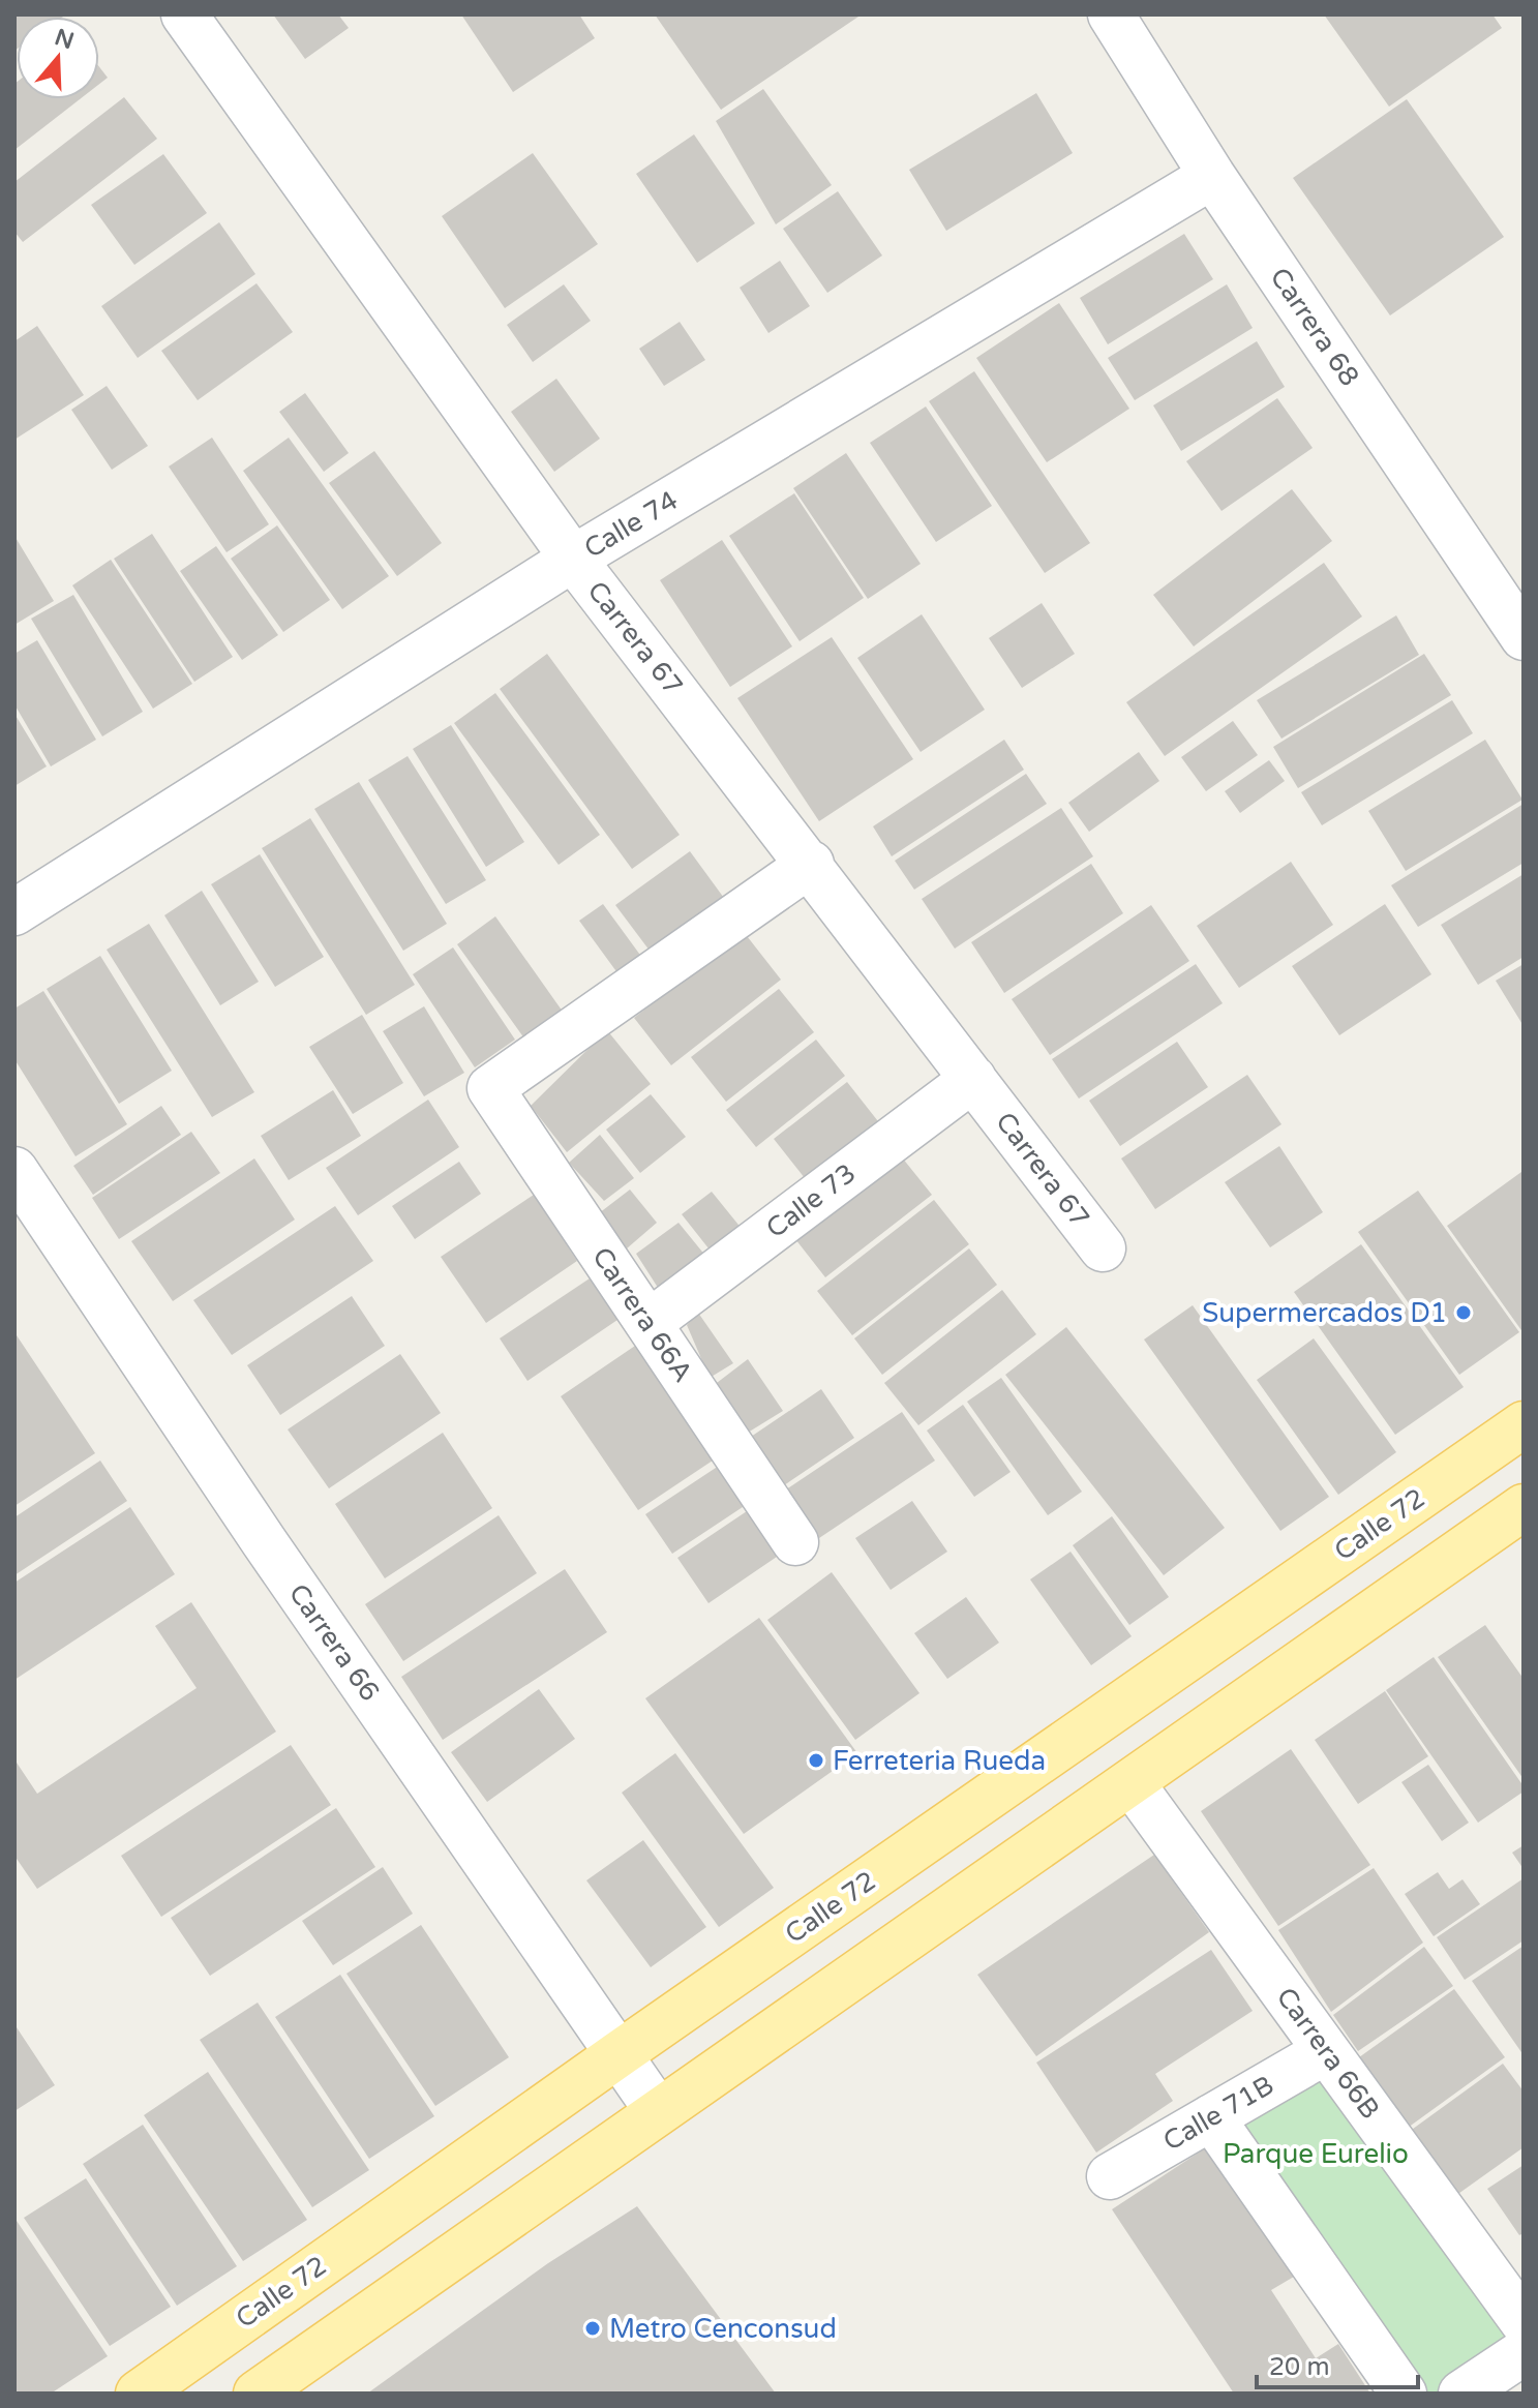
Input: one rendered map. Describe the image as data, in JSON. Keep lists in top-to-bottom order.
{
  "streets": {
    "main road": ["Calle 72"],
    "street": [
      "Carrera 68",
      "Calle 74",
      "Carrera 67",
      "Calle 73",
      "Carrera 66A",
      "Carrera 66",
      "Carrera 66B",
      "Calle 71B"
    ]
  },
  "crossings": [
    ["Carrera 68", "Calle 74"],
    ["Calle 74", "Carrera 67"],
    ["Carrera 67", "Calle 73"],
    ["Carrera 67", "Carrera 66A"],
    ["Calle 73", "Carrera 66A"],
    ["Calle 72", "Carrera 66"],
    ["Carrera 66B", "Calle 71B"]
  ],
  "parks": ["Parque Eurelio"],
  "places": ["Supermercados D1", "Ferreteria Rueda", "Metro Cenconsud"],
  "scale_bar": "20 m",
  "north": "top"
}
